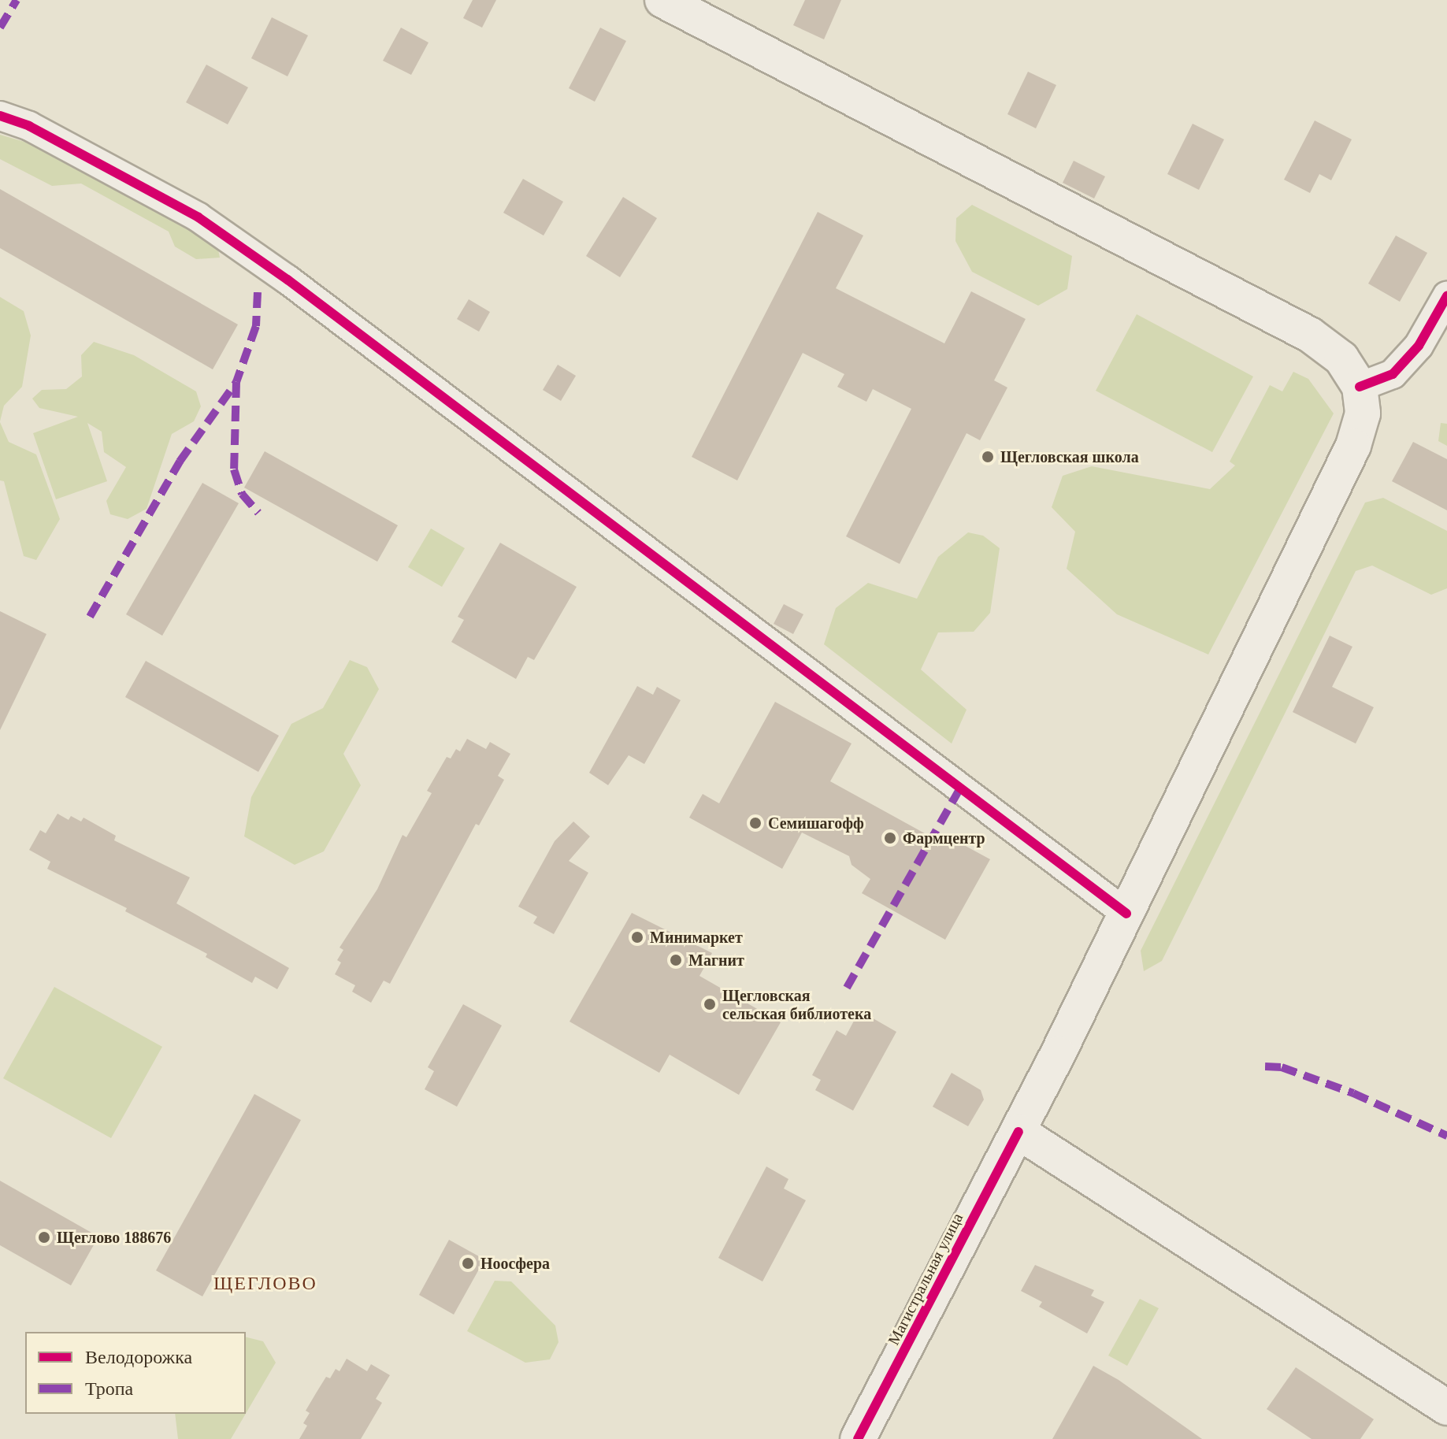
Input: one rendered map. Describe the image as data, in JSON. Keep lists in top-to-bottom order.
{
  "streets": {
    "main road": ["Магистральная улица"]
  },
  "districts": ["ЩЕГЛОВО"],
  "places": [
    "Щегловская школа",
    "Семишагофф",
    "Фармцентр",
    "Минимаркет",
    "Магнит",
    "Щегловская сельская библиотека",
    "Щеглово 188676",
    "Ноосфера"
  ],
  "legend": ["Велодорожка", "Тропа"]
}
